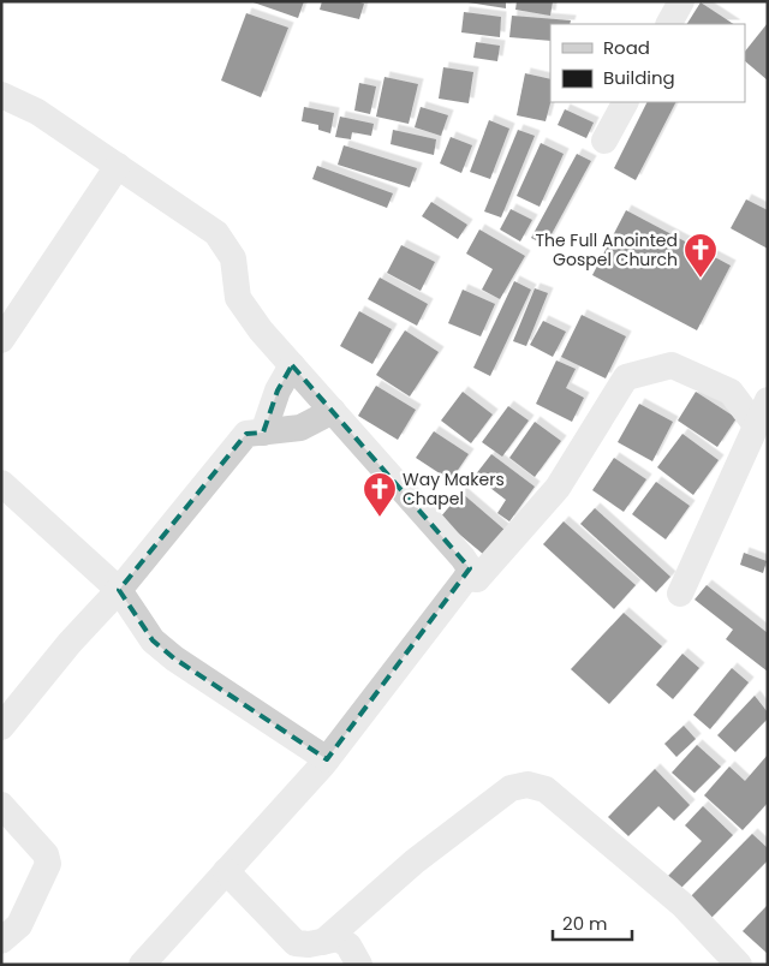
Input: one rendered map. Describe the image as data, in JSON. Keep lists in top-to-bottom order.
{
  "places": {
    "church": ["The Full Anointed Gospel Church", "Way Makers Chapel"]
  },
  "legend": ["Road", "Building"],
  "scale_bar": "20 m"
}
